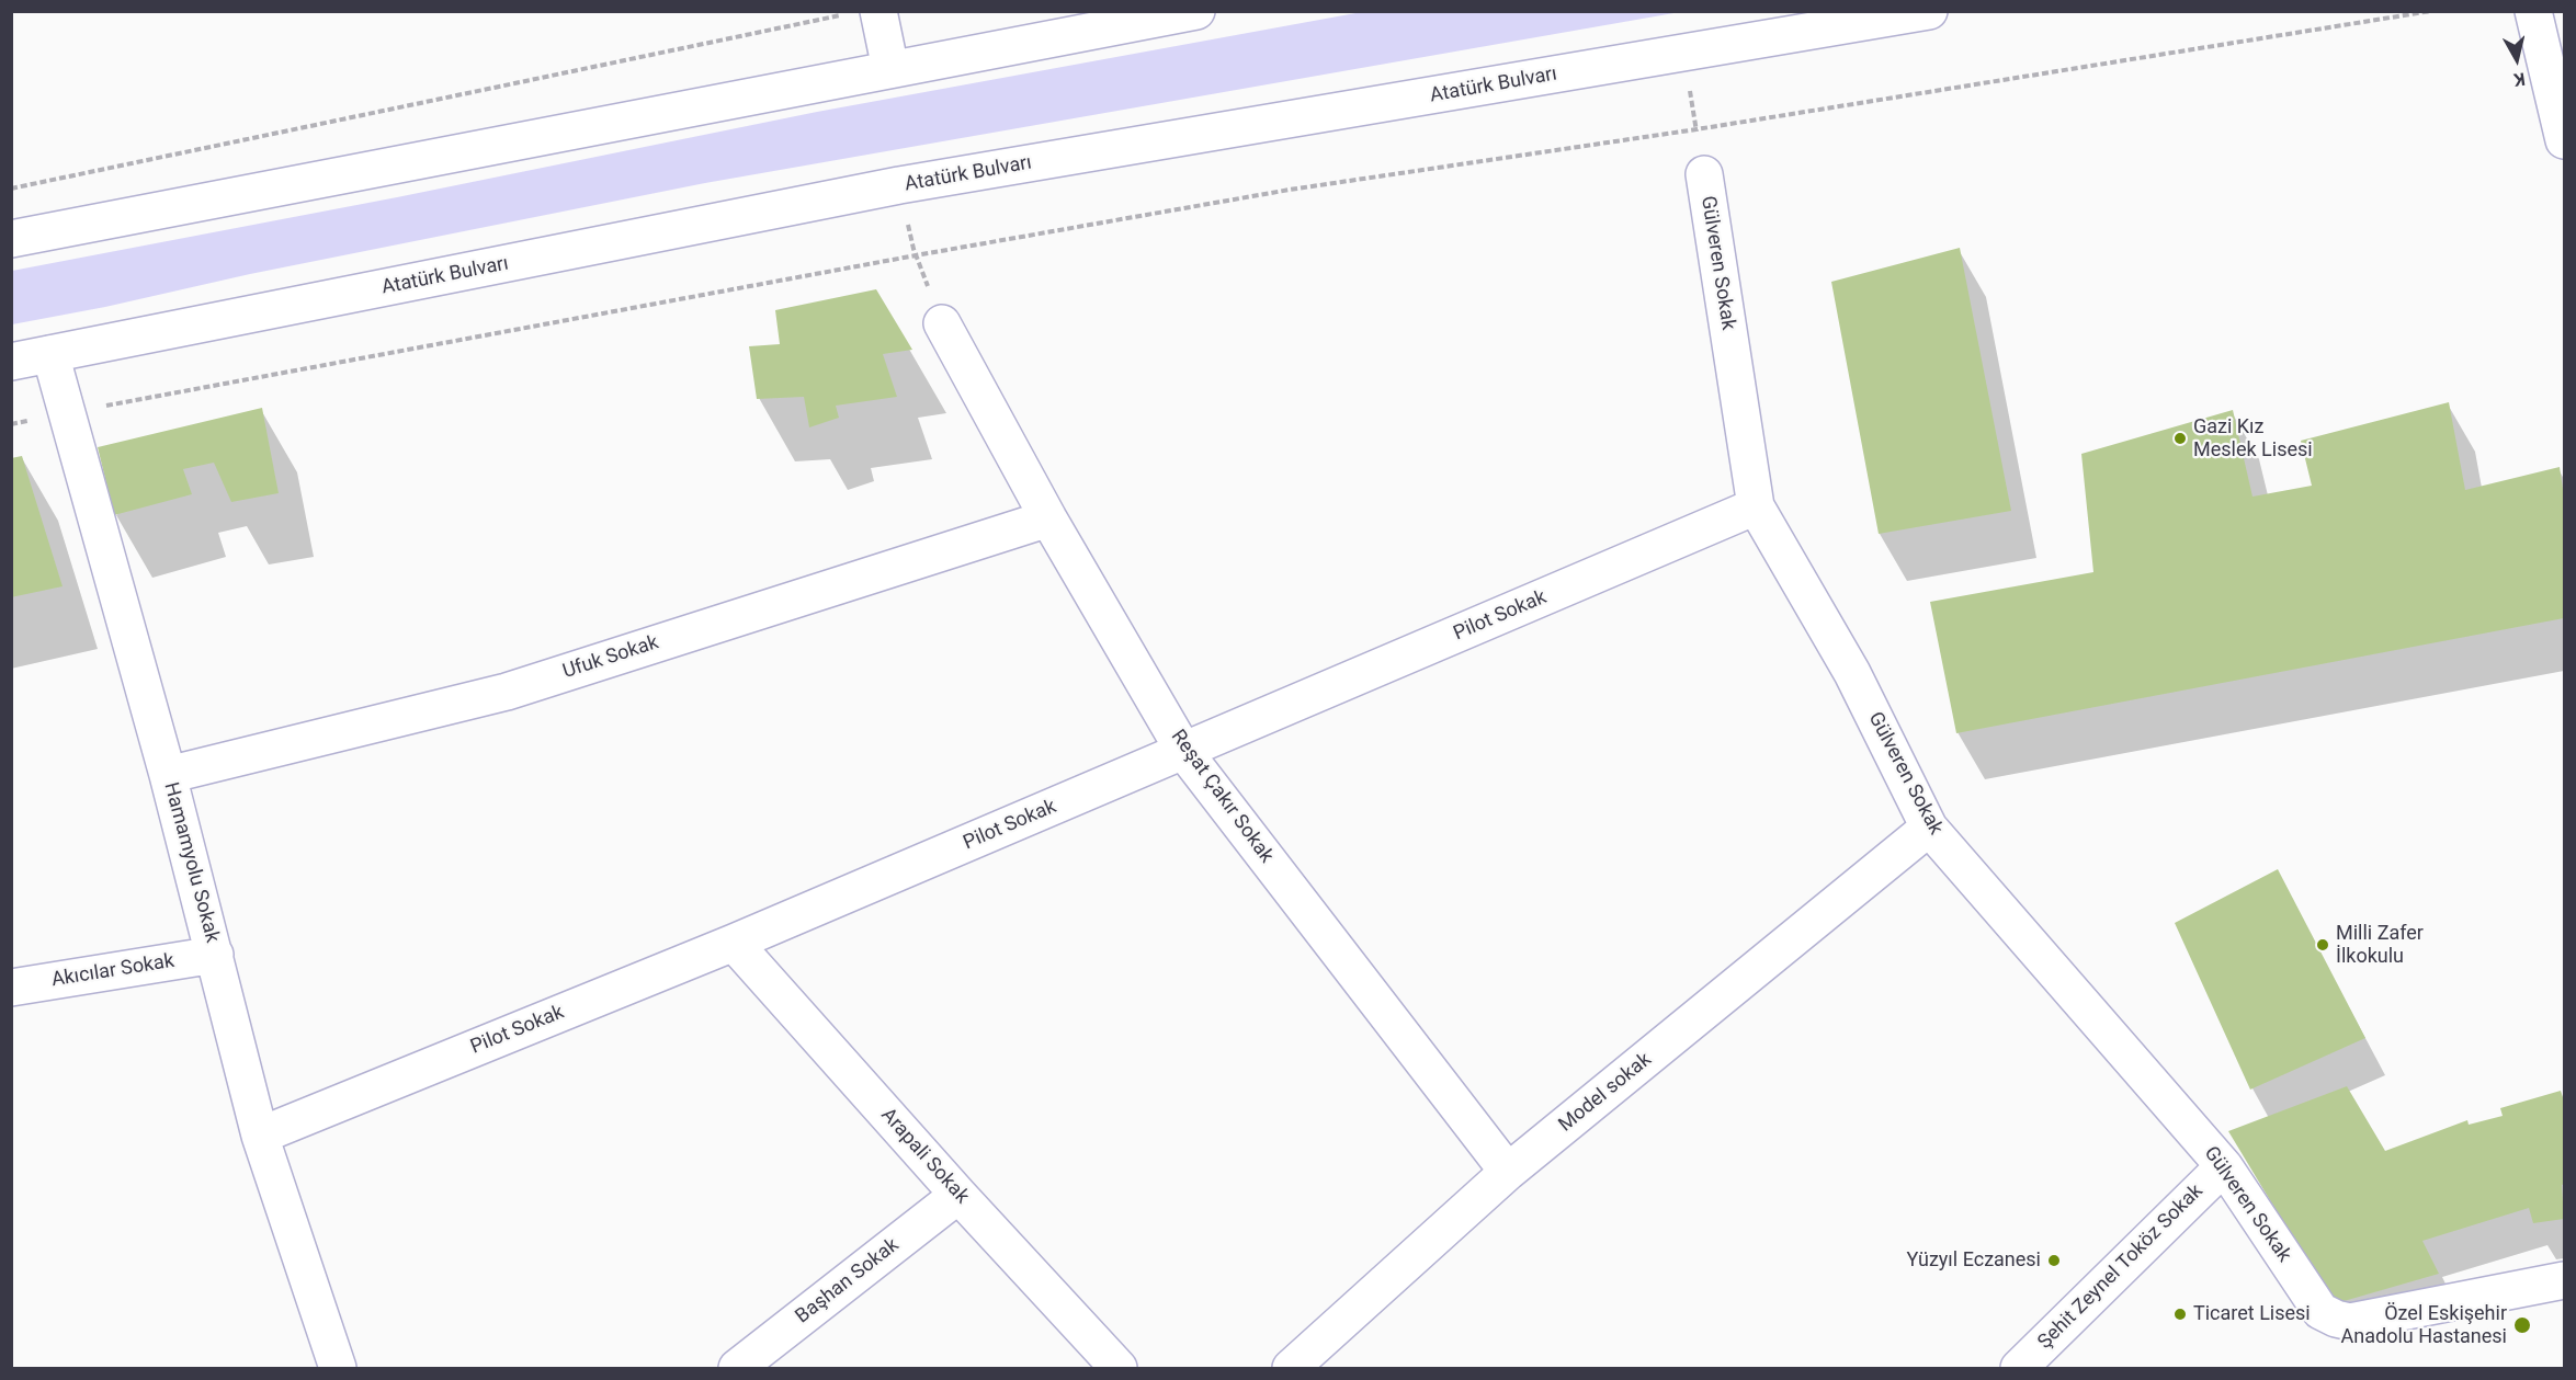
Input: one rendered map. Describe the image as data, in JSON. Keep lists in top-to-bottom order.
{
  "streets": {
    "street": [
      "Atatürk Bulvarı",
      "Gülveren Sokak",
      "Pilot Sokak",
      "Ufuk Sokak",
      "Reşat Çakır Sokak",
      "Hamamyolu Sokak",
      "Akıcılar Sokak",
      "Model sokak",
      "Arapali Sokak",
      "Şehit Zeynel Toköz Sokak",
      "Başhan Sokak"
    ]
  },
  "crossings": [
    ["Atatürk Bulvarı", "Hamamyolu Sokak"],
    ["Gülveren Sokak", "Pilot Sokak"],
    ["Gülveren Sokak", "Model sokak"],
    ["Gülveren Sokak", "Şehit Zeynel Toköz Sokak"],
    ["Pilot Sokak", "Reşat Çakır Sokak"],
    ["Pilot Sokak", "Hamamyolu Sokak"],
    ["Pilot Sokak", "Arapali Sokak"],
    ["Ufuk Sokak", "Reşat Çakır Sokak"],
    ["Ufuk Sokak", "Hamamyolu Sokak"],
    ["Reşat Çakır Sokak", "Model sokak"],
    ["Hamamyolu Sokak", "Akıcılar Sokak"],
    ["Arapali Sokak", "Başhan Sokak"]
  ],
  "places": [
    "Gazi Kız Meslek Lisesi",
    "Milli Zafer İlkokulu",
    "Yüzyıl Eczanesi",
    "Ticaret Lisesi",
    "Özel Eskişehir Anadolu Hastanesi"
  ],
  "north": "bottom"
}
